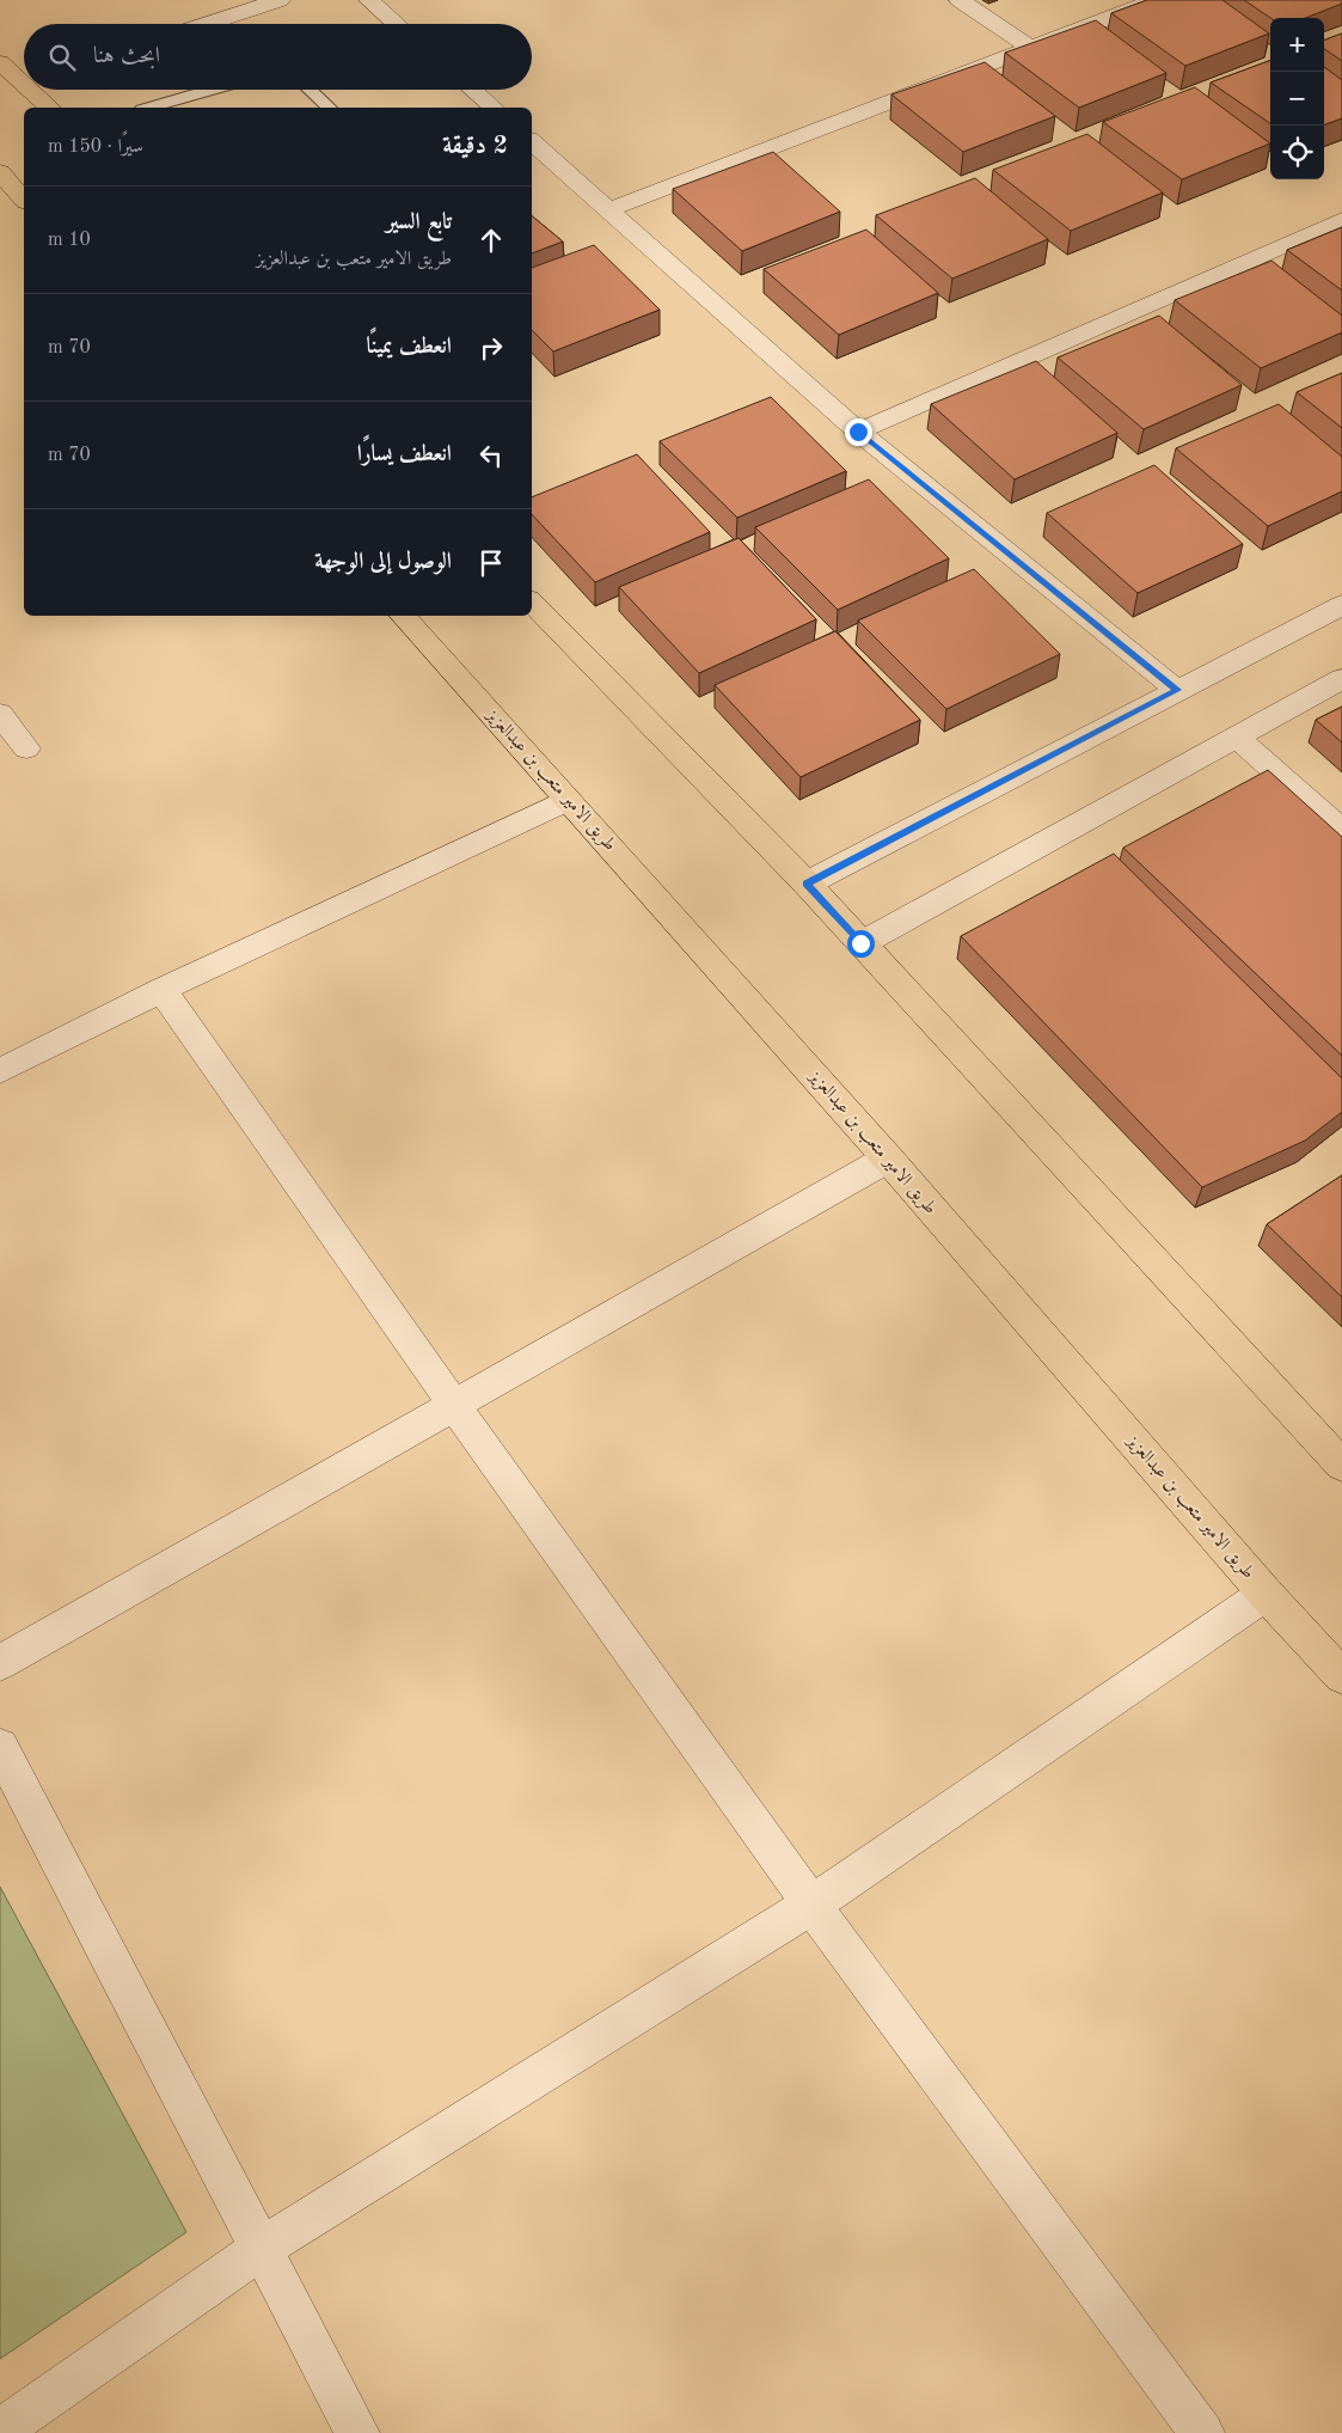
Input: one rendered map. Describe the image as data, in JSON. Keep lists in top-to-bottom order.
{
  "streets": {
    "main road": ["طريق الامير متعب بن عبدالعزيز"]
  },
  "page": {
    "map_buttons": ["+", "−"],
    "search": "ابحث هنا",
    "heading": ["2 دقيقة", "سيرًا · 150 m"],
    "list": [
      ["تابع السير", "طريق الامير متعب بن عبدالعزيز", "10 m"],
      ["انعطف يمينًا", "70 m"],
      ["انعطف يسارًا", "70 m"],
      "الوصول إلى الوجهة"
    ]
  }
}
